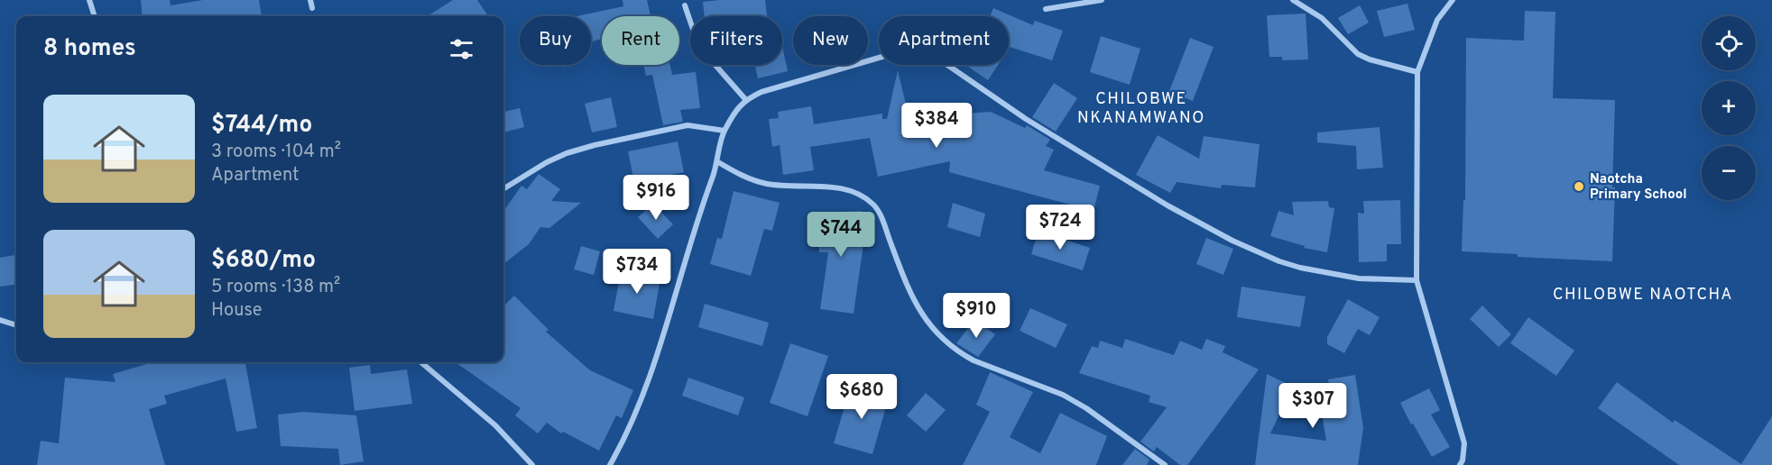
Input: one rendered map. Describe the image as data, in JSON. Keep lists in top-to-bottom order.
{
  "districts": ["CHILOBWE NKANAMWANO", "CHILOBWE NAOTCHA"],
  "places": ["Naotcha Primary School"],
  "page": {
    "map_buttons": ["+", "−"],
    "chip": [
      "Buy",
      "Rent",
      "Filters",
      "New",
      "Apartment"
    ],
    "heading": "8 homes",
    "list": [
      {
        "name": "$744/mo",
        "note": "3 rooms · 104 m² · Apartment"
      },
      {
        "name": "$680/mo",
        "note": "5 rooms · 138 m² · House"
      }
    ],
    "price": [
      "$384",
      "$916",
      "$724",
      "$744",
      "$734",
      "$910",
      "$680",
      "$307"
    ]
  }
}
